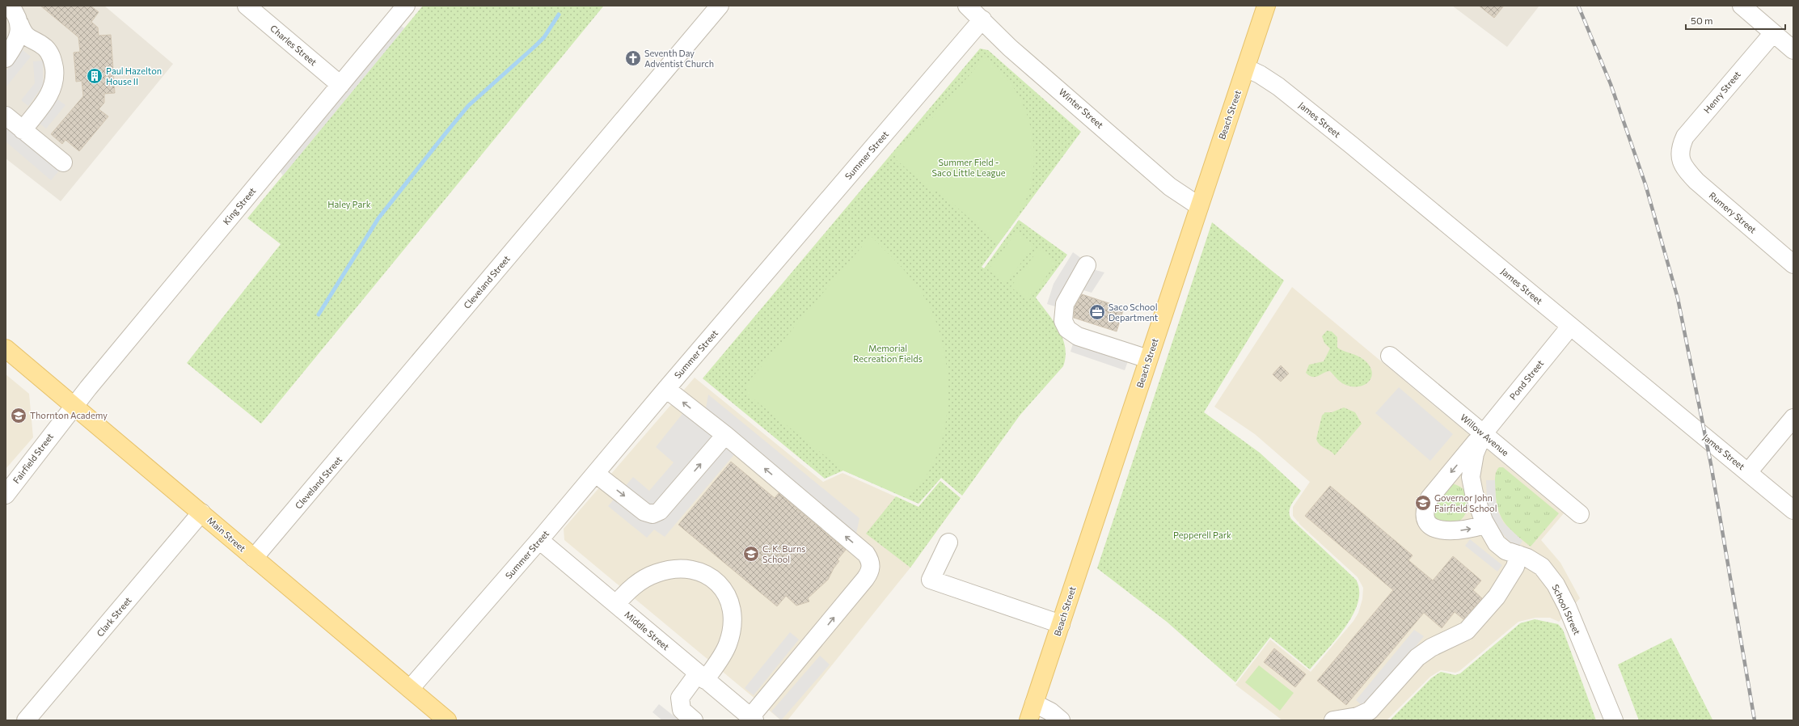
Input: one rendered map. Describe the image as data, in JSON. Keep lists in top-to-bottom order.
{
  "streets": {
    "main road": ["Beach Street", "Main Street"],
    "street": [
      "Charles Street",
      "Henry Street",
      "Winter Street",
      "James Street",
      "Summer Street",
      "King Street",
      "Rumery Street",
      "Cleveland Street",
      "Pond Street",
      "Willow Avenue",
      "Fairfield Street",
      "School Street",
      "Clark Street",
      "Middle Street"
    ]
  },
  "crossings": [
    ["Charles Street", "King Street"],
    ["Henry Street", "Rumery Street"],
    ["Winter Street", "Beach Street"],
    ["Winter Street", "Summer Street"],
    ["Beach Street", "James Street"],
    ["James Street", "Pond Street"],
    ["Summer Street", "Main Street"],
    ["Summer Street", "Middle Street"],
    ["King Street", "Fairfield Street"],
    ["King Street", "Main Street"],
    ["Cleveland Street", "Main Street"],
    ["Pond Street", "Willow Avenue"],
    ["Pond Street", "School Street"],
    ["Willow Avenue", "School Street"],
    ["Fairfield Street", "Main Street"],
    ["Main Street", "Clark Street"]
  ],
  "parks": [
    "Summer Field - Saco Little League",
    "Haley Park",
    "Memorial Recreation Fields",
    "Pepperell Park"
  ],
  "places": {
    "church": ["Seventh Day Adventist Church"],
    "building": ["Paul Hazelton House II"],
    "office": ["Saco School Department"],
    "school or university": ["Thornton Academy", "Governor John Fairfield School", "C. K. Burns School"]
  },
  "scale_bar": "50 m"
}
